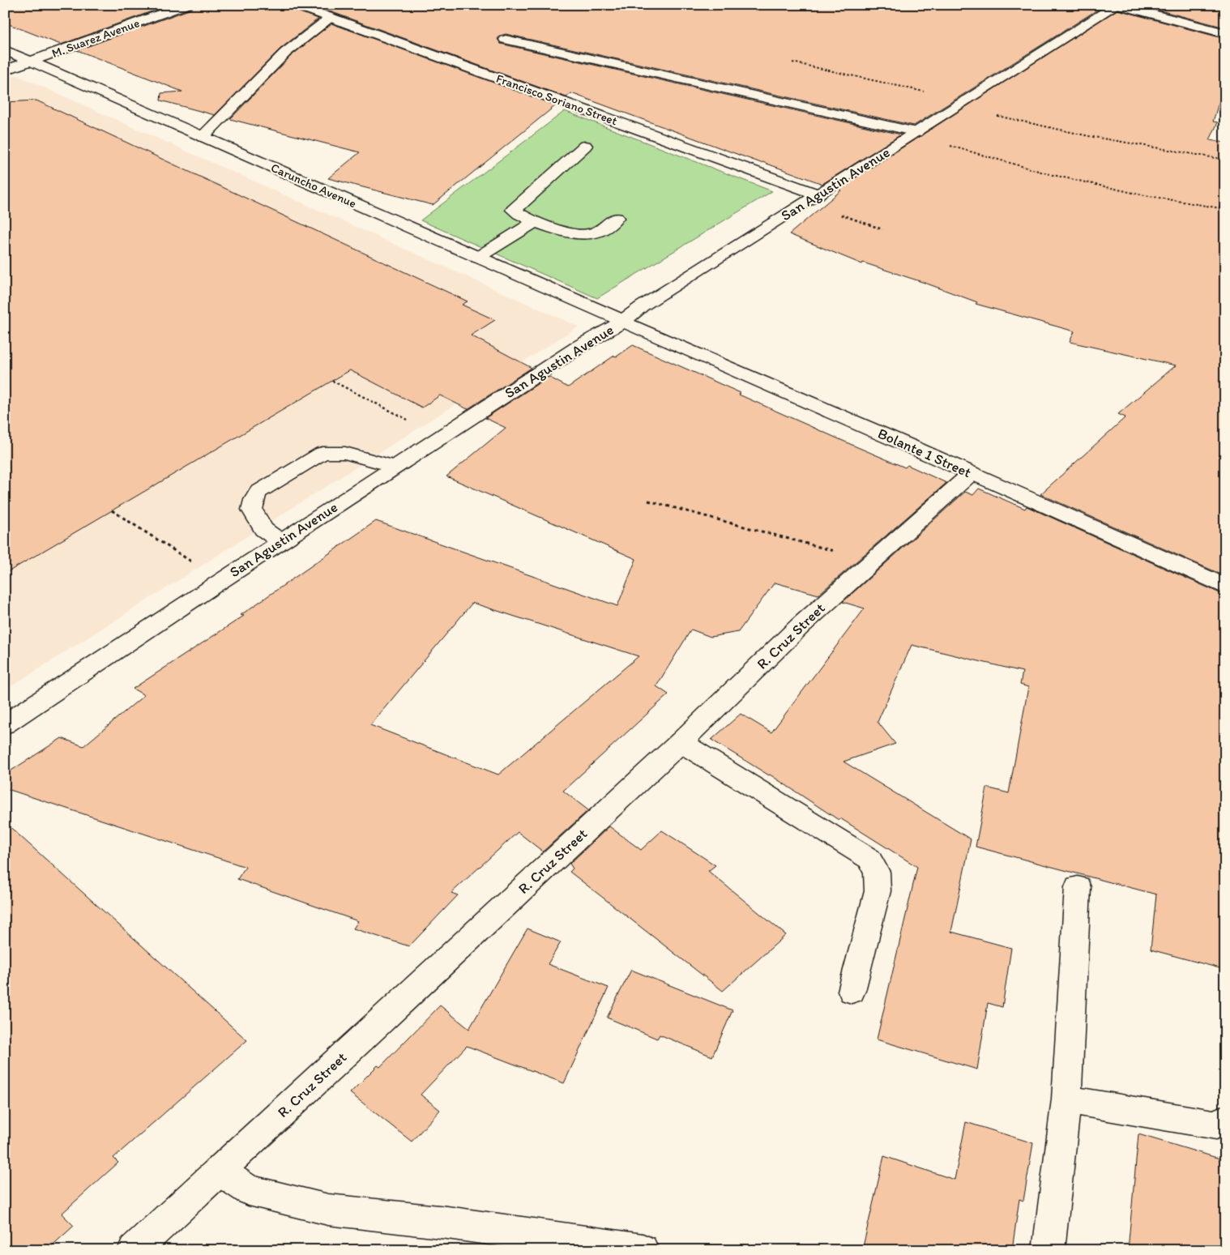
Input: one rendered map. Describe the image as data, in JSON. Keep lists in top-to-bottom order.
{
  "streets": {
    "street": [
      "M. Suarez Avenue",
      "Francisco Soriano Street",
      "San Agustin Avenue",
      "Caruncho Avenue",
      "Bolante 1 Street",
      "R. Cruz Street"
    ]
  },
  "crossings": [
    ["M. Suarez Avenue", "Caruncho Avenue"],
    ["Francisco Soriano Street", "San Agustin Avenue"],
    ["San Agustin Avenue", "Caruncho Avenue"],
    ["San Agustin Avenue", "Bolante 1 Street"],
    ["Caruncho Avenue", "Bolante 1 Street"],
    ["Bolante 1 Street", "R. Cruz Street"]
  ]
}
